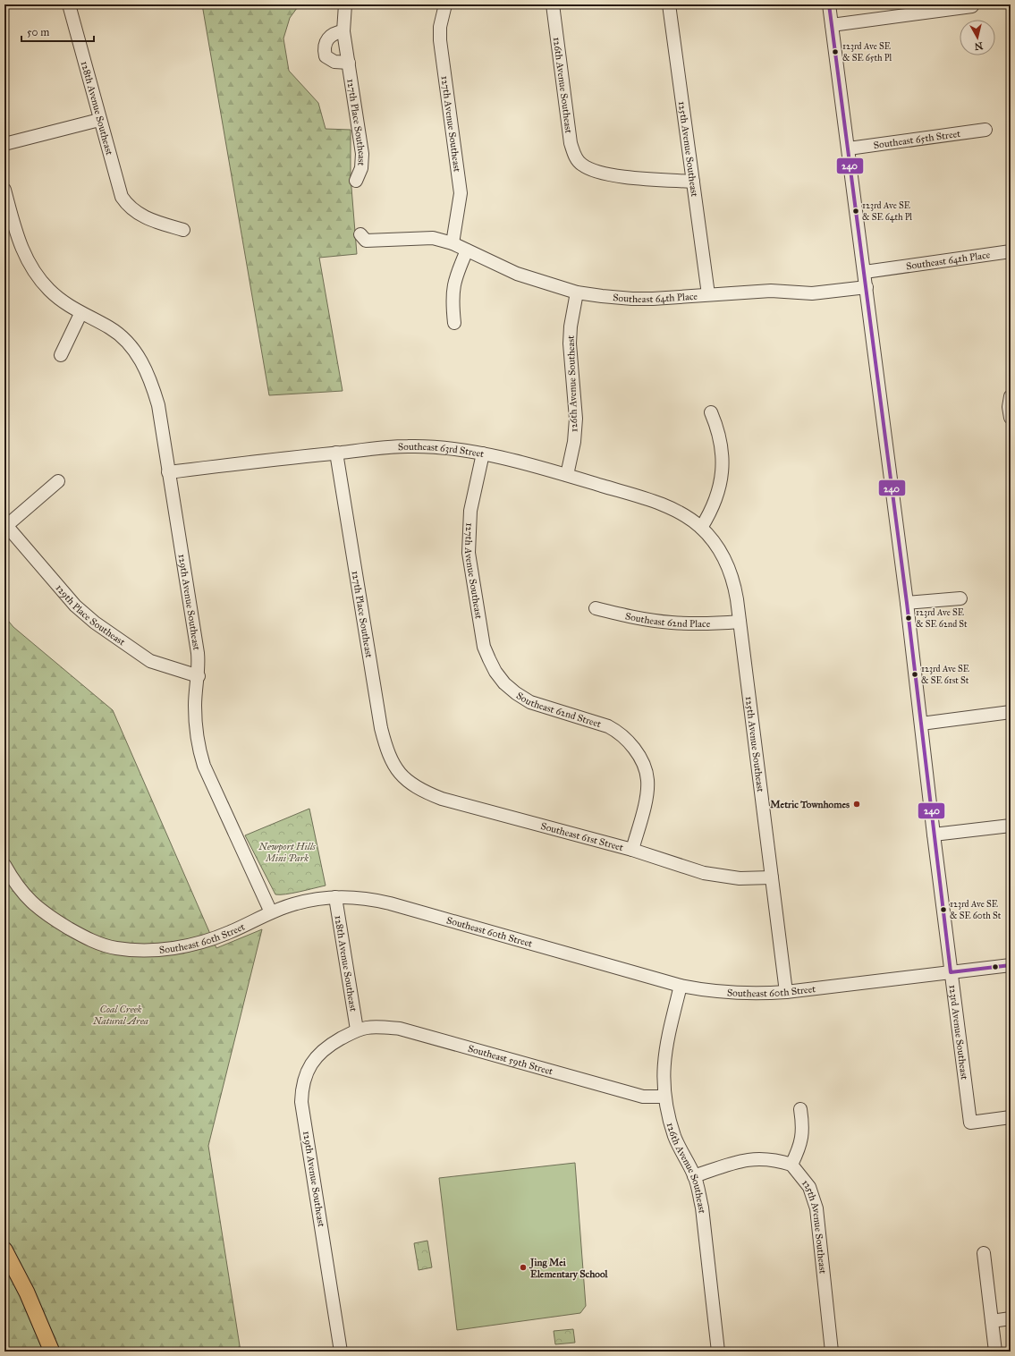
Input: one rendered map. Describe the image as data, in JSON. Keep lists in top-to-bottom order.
{
  "streets": {
    "street": [
      "126th Avenue Southeast",
      "128th Avenue Southeast",
      "127th Place Southeast",
      "127th Avenue Southeast",
      "Southeast 65th Street",
      "125th Avenue Southeast",
      "Southeast 64th Place",
      "Southeast 63rd Street",
      "129th Avenue Southeast",
      "129th Place Southeast",
      "Southeast 62nd Place",
      "Southeast 62nd Street",
      "Southeast 61st Street",
      "Southeast 60th Street",
      "123rd Avenue Southeast",
      "Southeast 59th Street"
    ]
  },
  "crossings": [
    ["126th Avenue Southeast", "125th Avenue Southeast"],
    ["126th Avenue Southeast", "Southeast 64th Place"],
    ["126th Avenue Southeast", "Southeast 63rd Street"],
    ["126th Avenue Southeast", "Southeast 60th Street"],
    ["126th Avenue Southeast", "Southeast 59th Street"],
    ["128th Avenue Southeast", "129th Avenue Southeast"],
    ["128th Avenue Southeast", "Southeast 60th Street"],
    ["128th Avenue Southeast", "Southeast 59th Street"],
    ["127th Place Southeast", "Southeast 63rd Street"],
    ["127th Place Southeast", "Southeast 61st Street"],
    ["127th Avenue Southeast", "Southeast 64th Place"],
    ["127th Avenue Southeast", "Southeast 63rd Street"],
    ["127th Avenue Southeast", "Southeast 62nd Street"],
    ["Southeast 65th Street", "123rd Avenue Southeast"],
    ["125th Avenue Southeast", "Southeast 64th Place"],
    ["125th Avenue Southeast", "Southeast 63rd Street"],
    ["125th Avenue Southeast", "Southeast 62nd Place"],
    ["125th Avenue Southeast", "Southeast 61st Street"],
    ["125th Avenue Southeast", "Southeast 60th Street"],
    ["Southeast 64th Place", "123rd Avenue Southeast"],
    ["Southeast 63rd Street", "129th Avenue Southeast"],
    ["129th Avenue Southeast", "129th Place Southeast"],
    ["129th Avenue Southeast", "Southeast 60th Street"],
    ["129th Avenue Southeast", "Southeast 59th Street"],
    ["Southeast 62nd Street", "Southeast 61st Street"],
    ["Southeast 60th Street", "123rd Avenue Southeast"]
  ],
  "parks": ["Newport Hills Mini Park", "Coal Creek Natural Area"],
  "places": [
    "123rd Ave SE & SE 65th Pl",
    "123rd Ave SE & SE 64th Pl",
    "123rd Ave SE & SE 62nd St",
    "123rd Ave SE & SE 61st St",
    "Metric Townhomes",
    "123rd Ave SE & SE 60th St",
    "Jing Mei Elementary School"
  ],
  "lines": ["transit line 240"],
  "scale_bar": "50 m",
  "north": "bottom"
}
